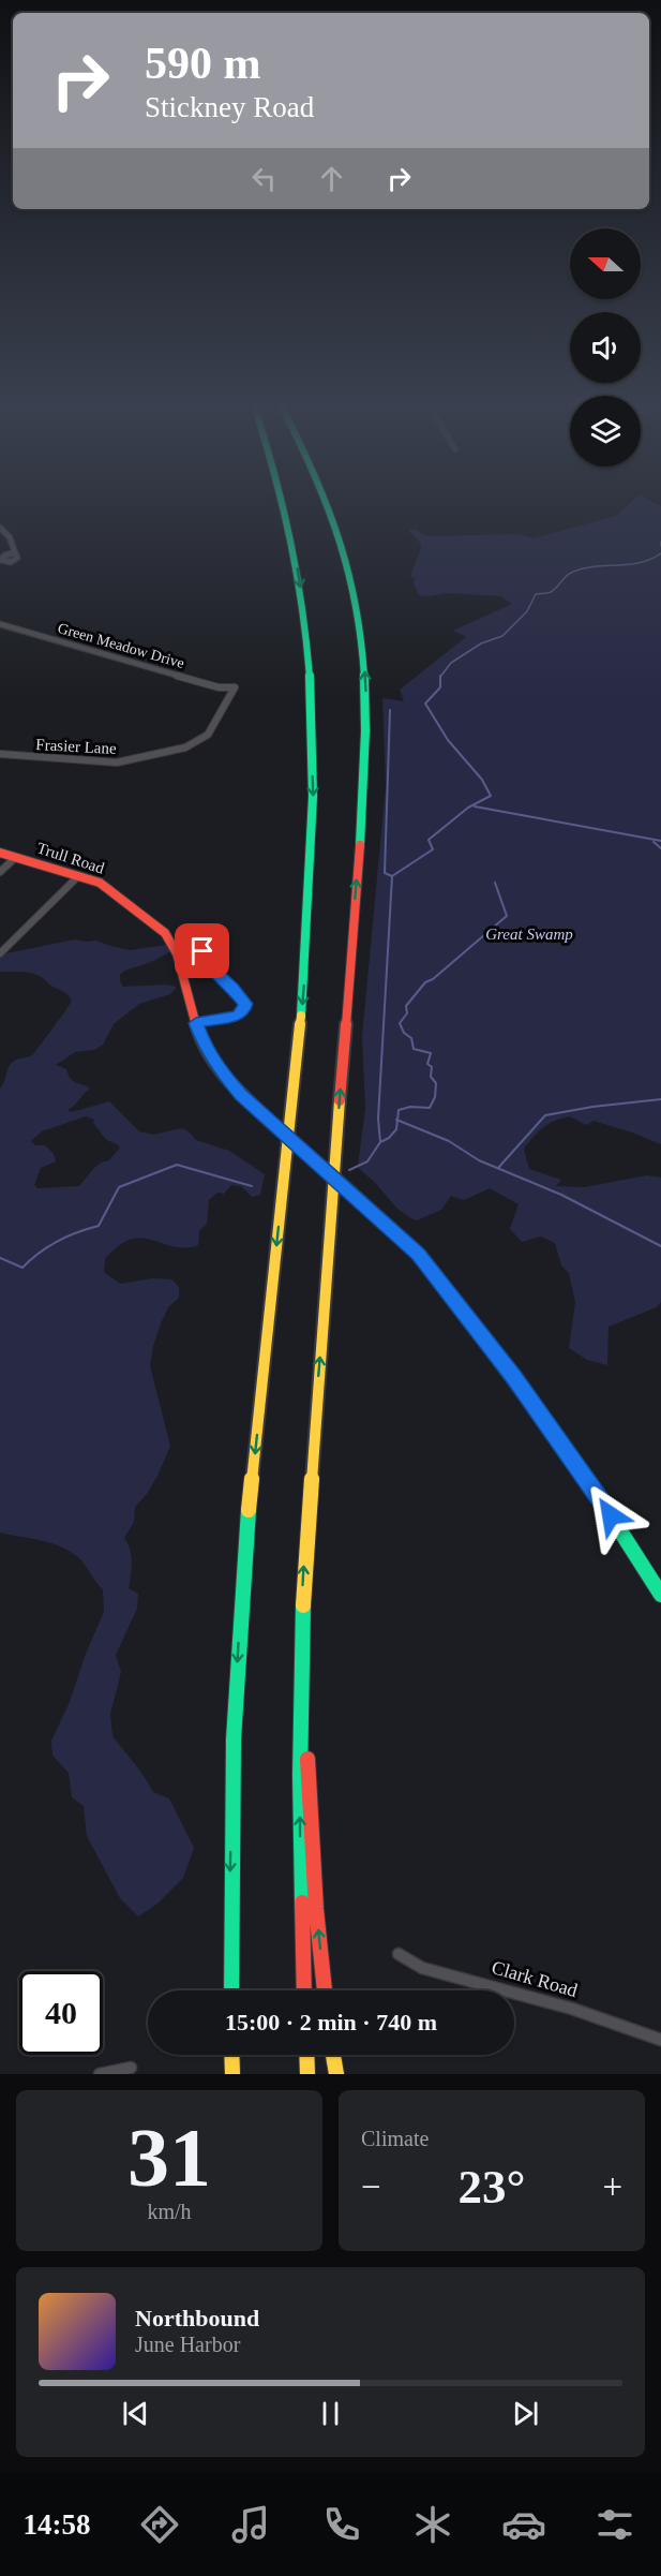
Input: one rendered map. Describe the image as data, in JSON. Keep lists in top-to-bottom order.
{
  "streets": {
    "main road": ["Trull Road"],
    "street": ["Green Meadow Drive", "Frasier Lane", "Clark Road"]
  },
  "crossings": [
    ["Green Meadow Drive", "Frasier Lane"]
  ],
  "parks": ["Great Swamp"],
  "north": "left",
  "page": {
    "turn": ["590 m", "Stickney Road"],
    "limit": "40",
    "trip": "15:00 · 2 min · 740 m",
    "tile": [
      ["31", "km/h"],
      "Climate"
    ],
    "heat": ["−", "23°", "+"],
    "song": ["Northbound", "June Harbor"],
    "tabs": "14:58"
  }
}
